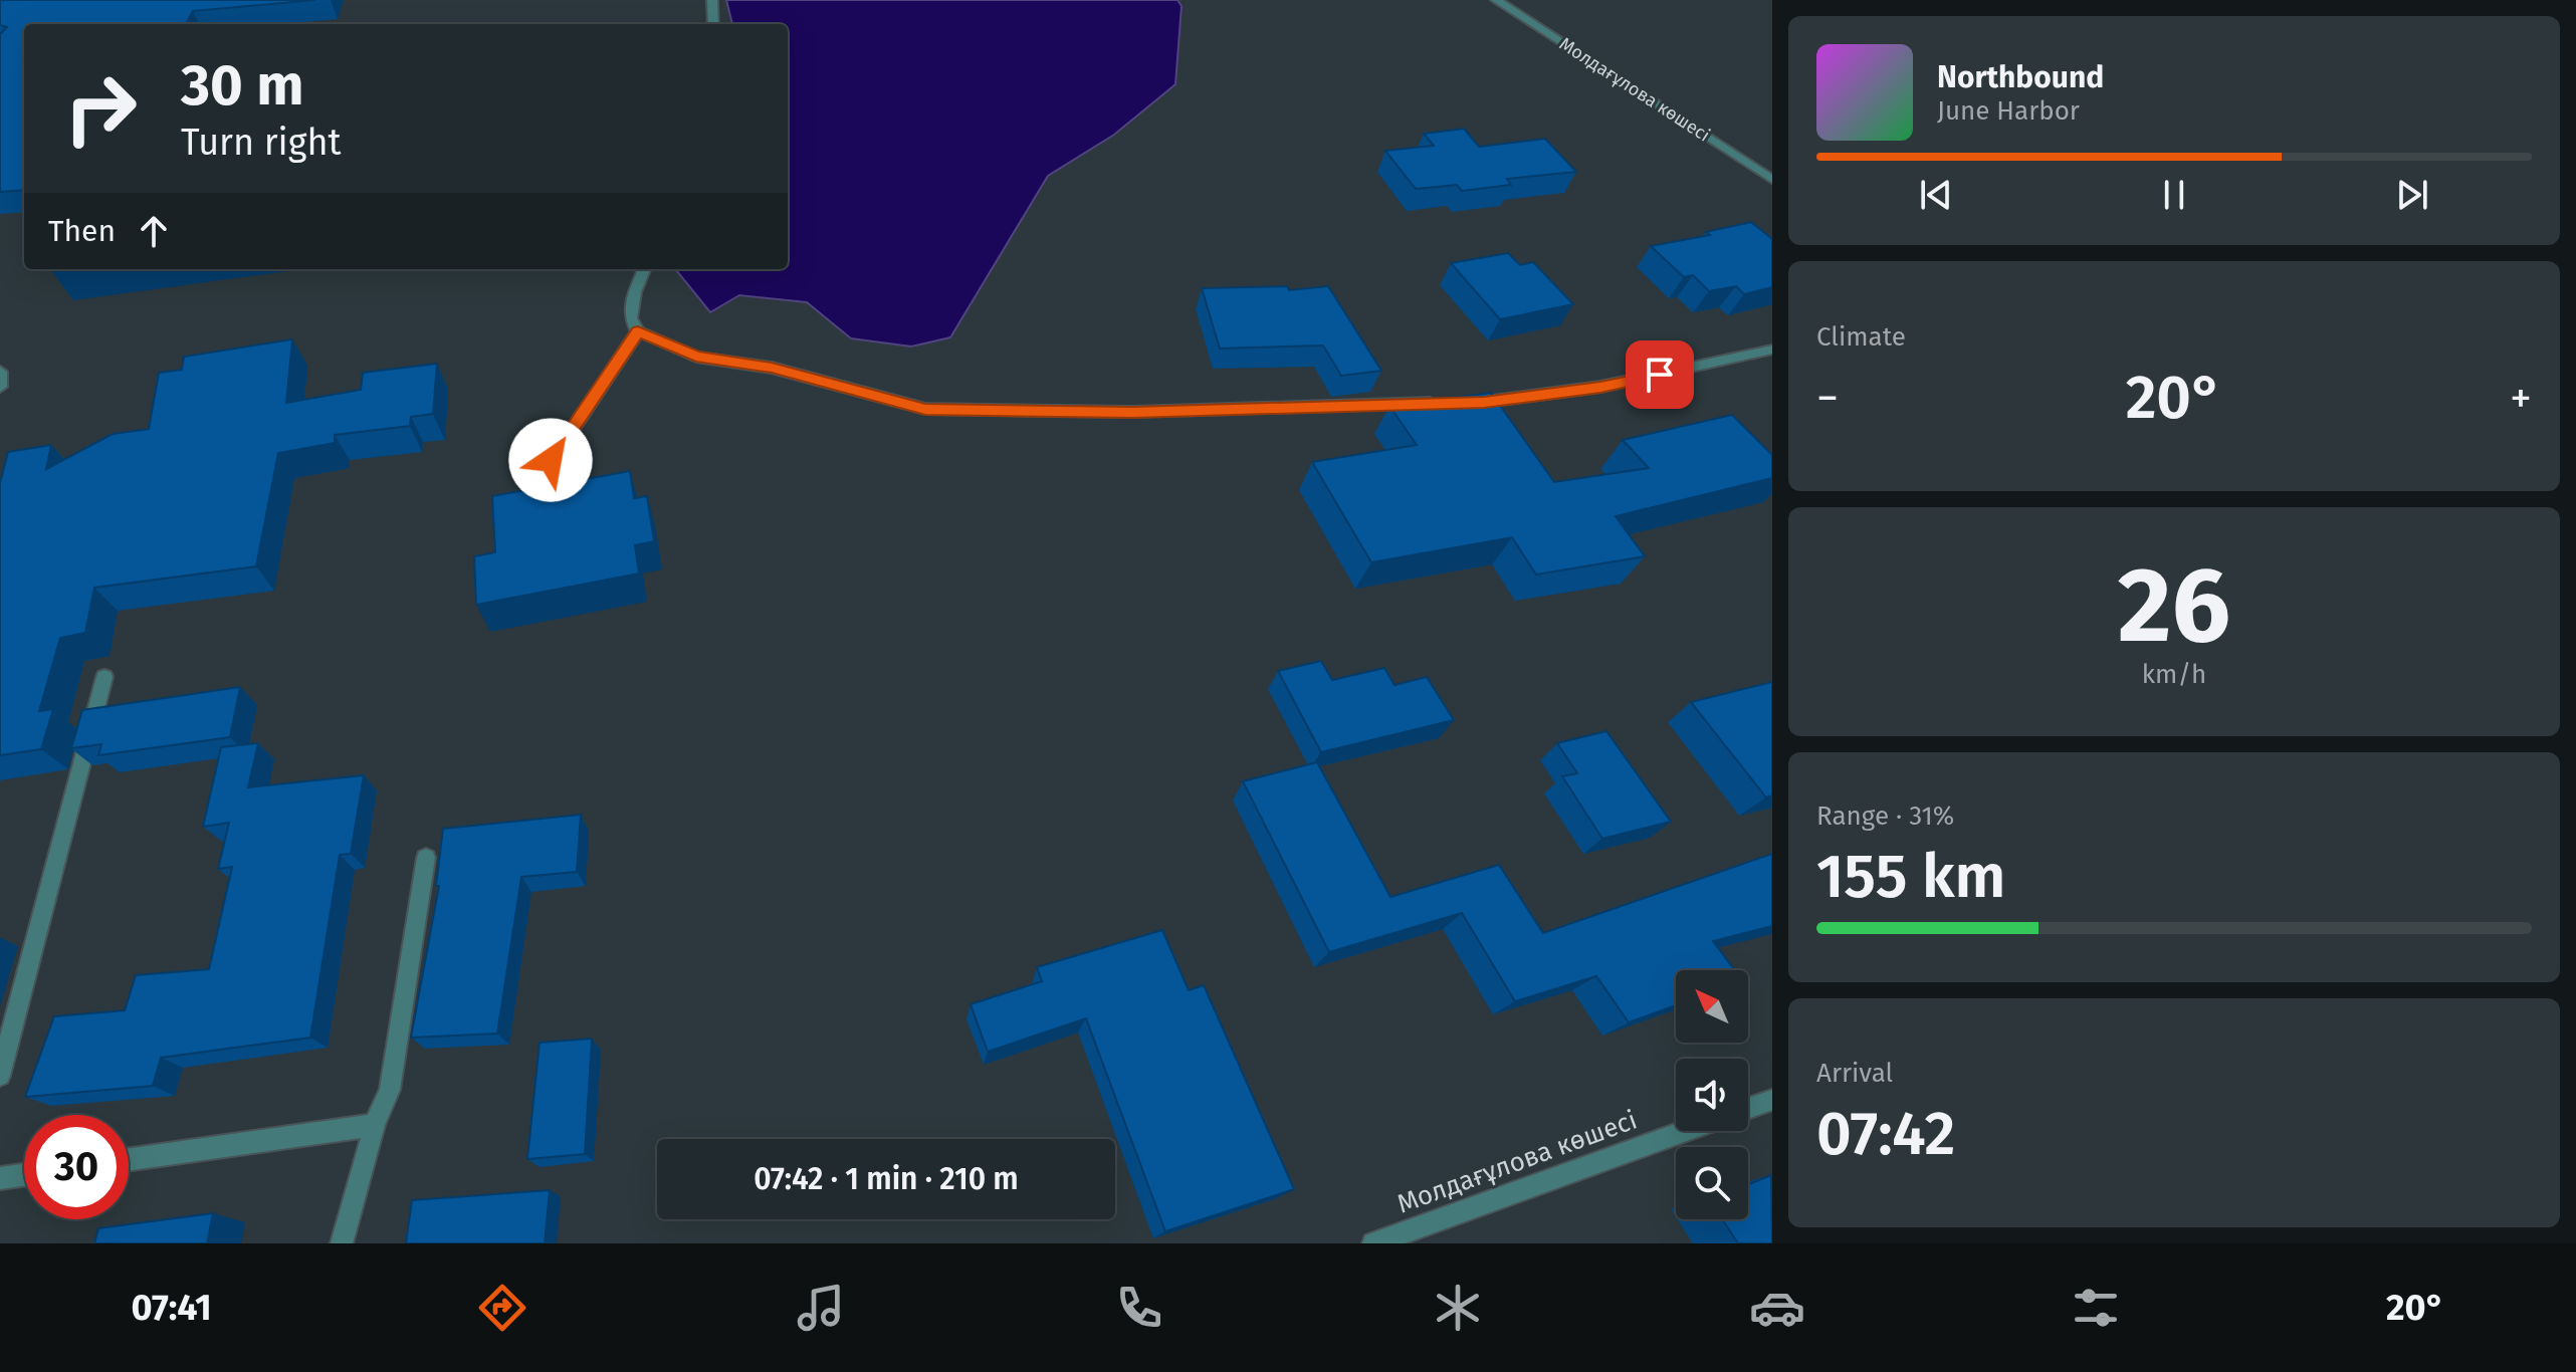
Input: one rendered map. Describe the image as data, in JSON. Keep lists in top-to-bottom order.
{
  "streets": {
    "street": ["Молдағұлова көшесі"]
  },
  "north": "top left",
  "page": {
    "turn": ["30 m", "Turn right"],
    "song": ["Northbound", "June Harbor"],
    "then": "Then",
    "tile": [
      "Climate",
      ["26", "km/h"],
      ["Range · 31%", "155 km"],
      ["Arrival", "07:42"]
    ],
    "heat": ["−", "20°", "+"],
    "limit": "30",
    "trip": "07:42 · 1 min · 210 m",
    "tabs": ["07:41", "20°"]
  }
}
